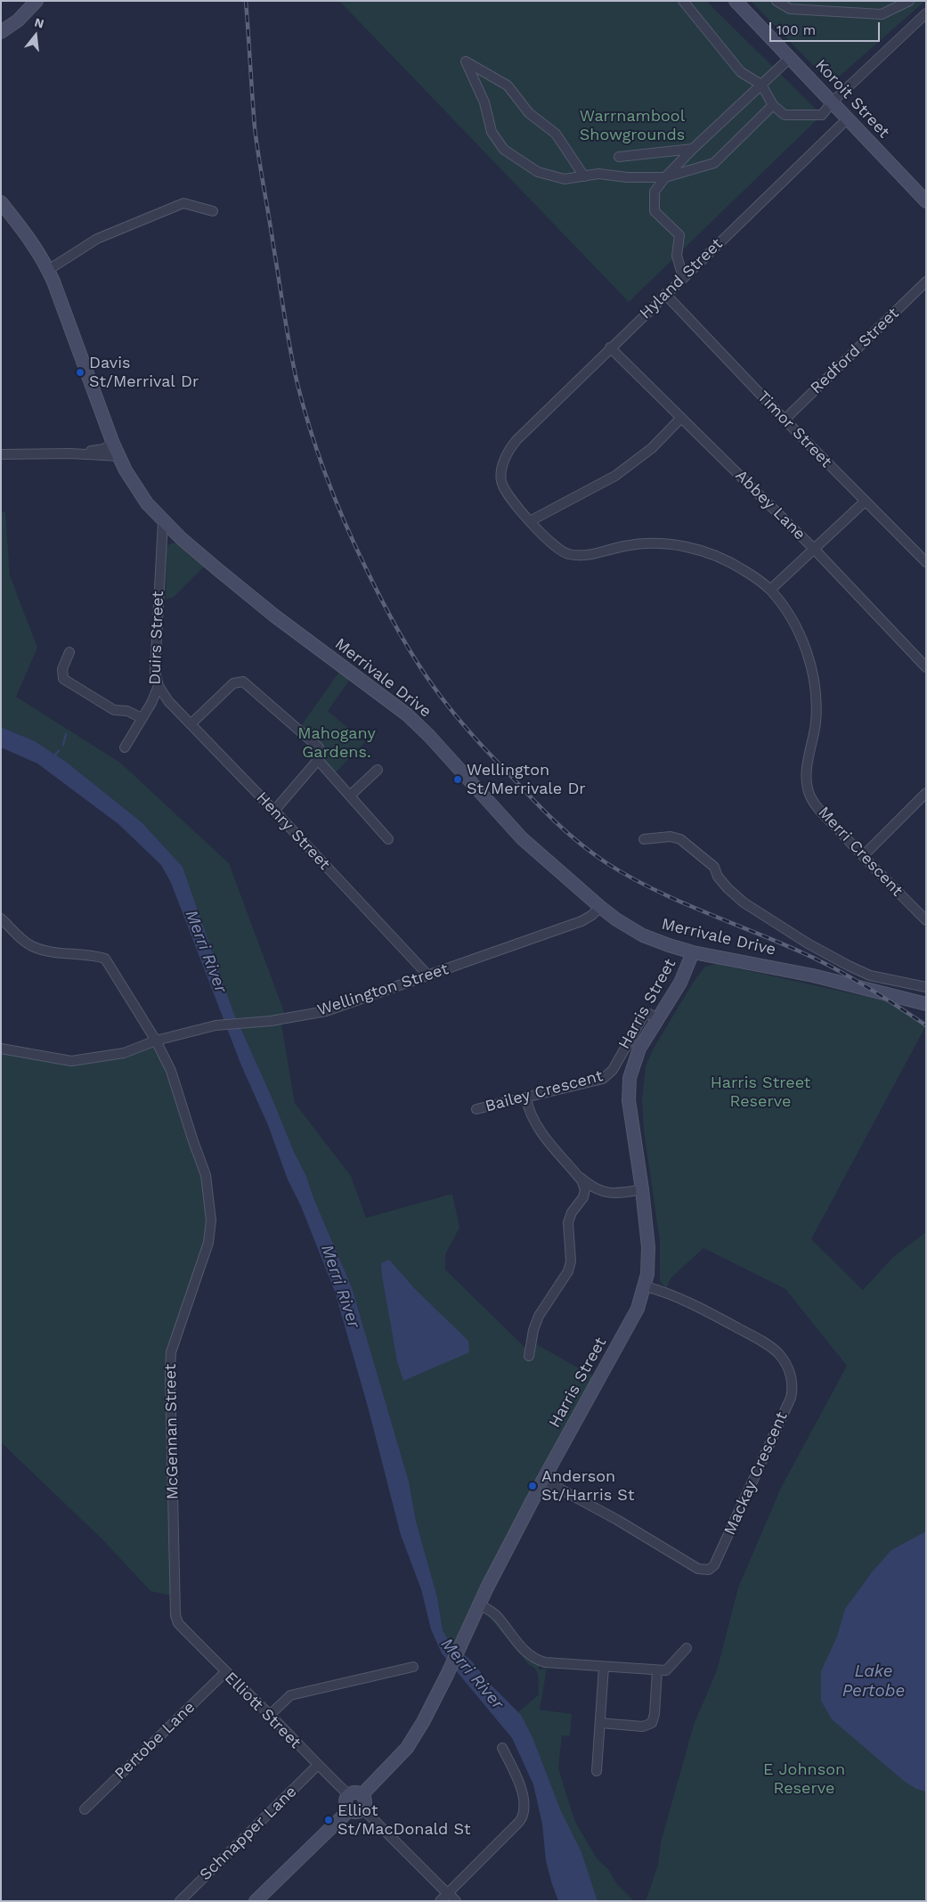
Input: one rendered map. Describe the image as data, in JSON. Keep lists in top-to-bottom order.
{
  "streets": {
    "street": [
      "Koroit Street",
      "Hyland Street",
      "Redford Street",
      "Timor Street",
      "Abbey Lane",
      "Duirs Street",
      "Merrivale Drive",
      "Henry Street",
      "Merri Crescent",
      "Wellington Street",
      "Harris Street",
      "Bailey Crescent",
      "McGennan Street",
      "Mackay Crescent",
      "Elliott Street",
      "Pertobe Lane",
      "Schnapper Lane"
    ]
  },
  "crossings": [
    ["Koroit Street", "Hyland Street"],
    ["Hyland Street", "Timor Street"],
    ["Hyland Street", "Abbey Lane"],
    ["Hyland Street", "Merri Crescent"],
    ["Redford Street", "Timor Street"],
    ["Duirs Street", "Merrivale Drive"],
    ["Duirs Street", "Henry Street"],
    ["Merrivale Drive", "Wellington Street"],
    ["Merrivale Drive", "Harris Street"],
    ["Henry Street", "Wellington Street"],
    ["Wellington Street", "McGennan Street"],
    ["Harris Street", "Bailey Crescent"],
    ["Harris Street", "Mackay Crescent"],
    ["Harris Street", "Elliott Street"],
    ["McGennan Street", "Elliott Street"],
    ["Elliott Street", "Pertobe Lane"],
    ["Elliott Street", "Schnapper Lane"]
  ],
  "water": ["Merri River", "Lake Pertobe"],
  "parks": [
    "Warrnambool Showgrounds",
    "Mahogany Gardens.",
    "Harris Street Reserve",
    "E Johnson Reserve"
  ],
  "places": [
    "Davis St/Merrival Dr",
    "Wellington St/Merrivale Dr",
    "Anderson St/Harris St",
    "Elliot St/MacDonald St"
  ],
  "scale_bar": "100 m",
  "north": "top"
}
